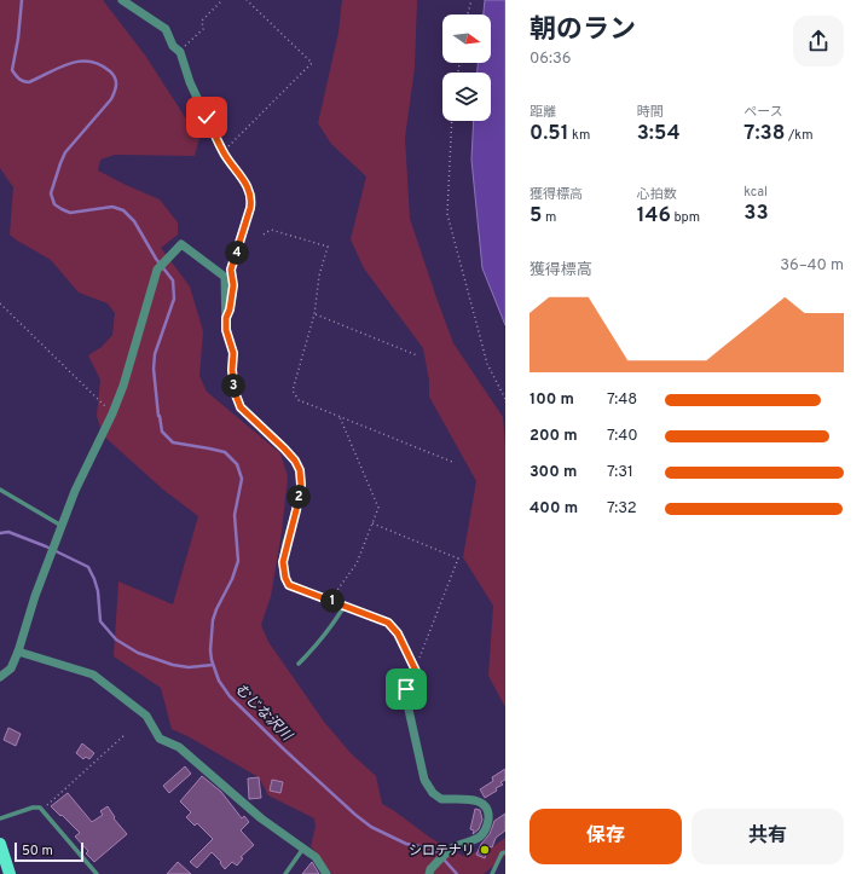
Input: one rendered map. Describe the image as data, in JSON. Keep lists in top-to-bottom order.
{
  "water": ["むじな沢川"],
  "places": ["シロテナリ"],
  "scale_bar": "50 m",
  "north": "right",
  "page": {
    "heading": ["朝のラン", "06:36"],
    "stats": [
      ["距離", "0.51 km"],
      ["時間", "3:54"],
      ["ペース", "7:38 /km"],
      ["獲得標高", "5 m"],
      ["心拍数", "146 bpm"],
      ["kcal", "33"]
    ],
    "pins": [
      "4",
      "3",
      "2",
      "1"
    ],
    "chart": ["獲得標高", "36–40 m"],
    "list": [
      {
        "name": "100 m",
        "note": "7:48"
      },
      {
        "name": "200 m",
        "note": "7:40"
      },
      {
        "name": "300 m",
        "note": "7:31"
      },
      {
        "name": "400 m",
        "note": "7:32"
      }
    ],
    "buttons": ["保存", "共有"],
    "scale": "50 m"
  }
}
